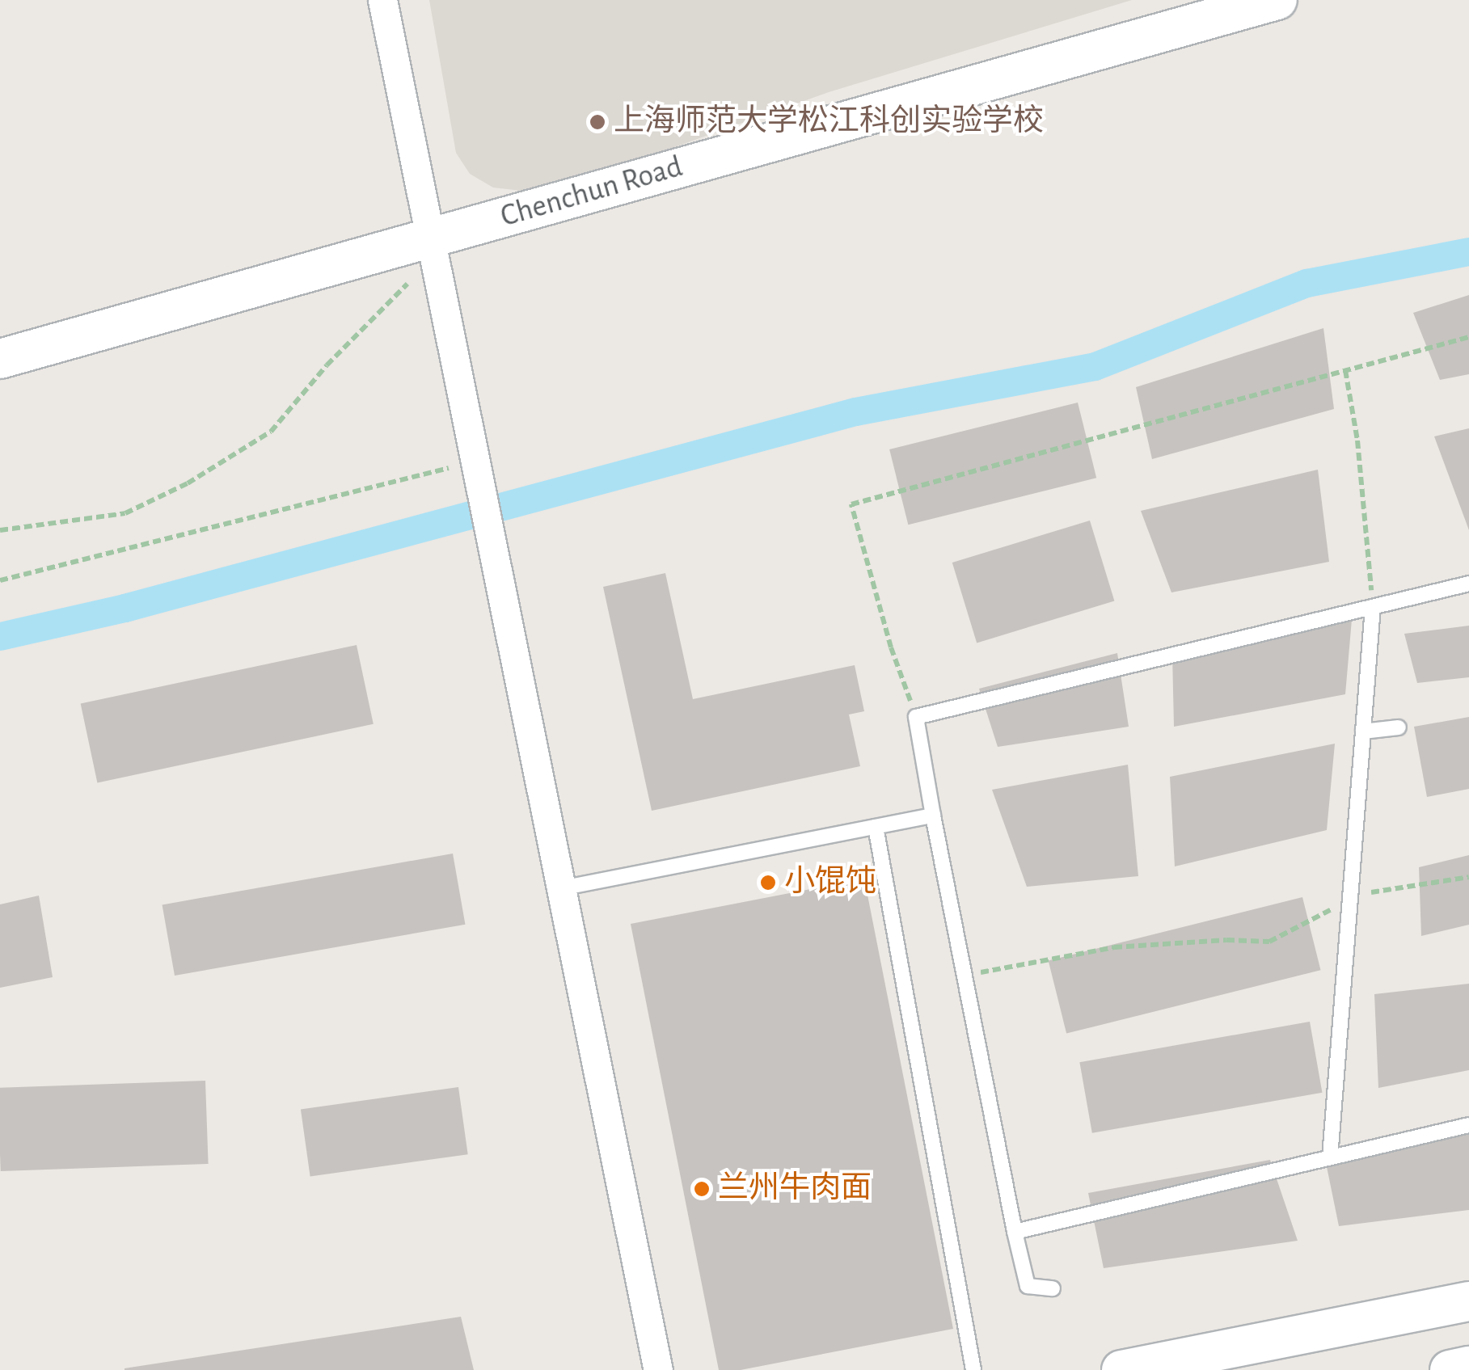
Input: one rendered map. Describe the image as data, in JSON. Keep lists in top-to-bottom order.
{
  "streets": {
    "street": ["Chenchun Road"]
  },
  "places": ["上海师范大学松江科创实验学校", "小馄饨", "兰州牛肉面"]
}
